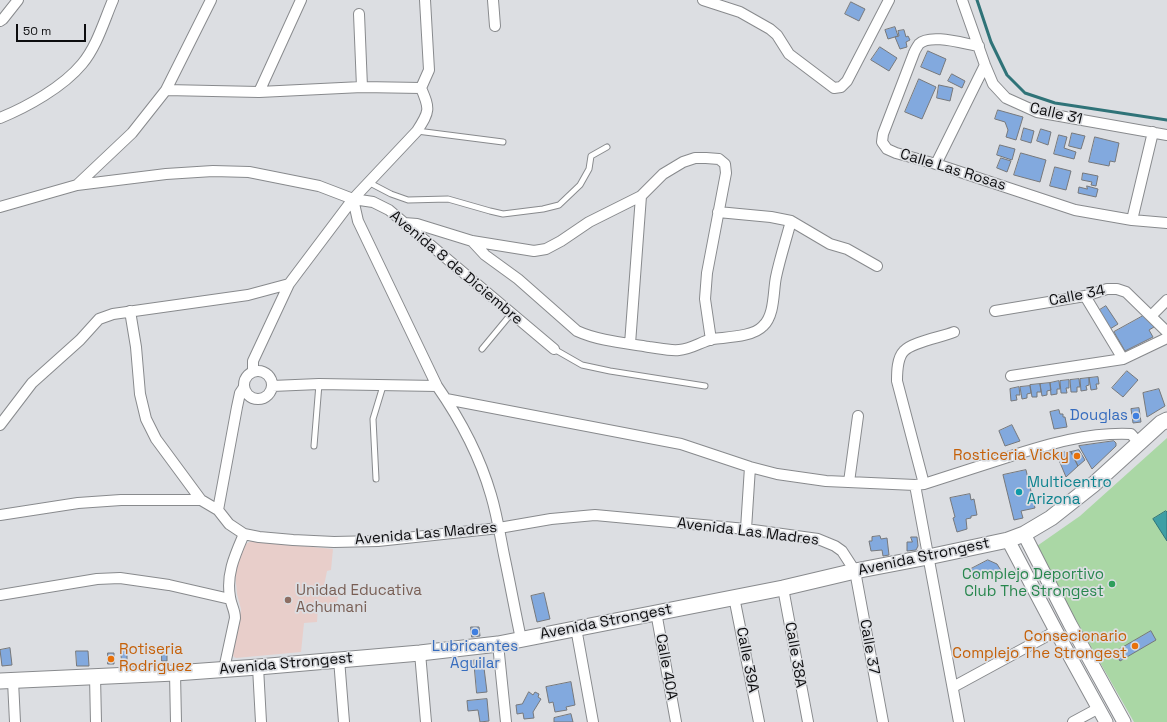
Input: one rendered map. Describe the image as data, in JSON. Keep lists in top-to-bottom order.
{
  "streets": {
    "main road": ["Avenida Strongest"],
    "street": [
      "Calle 31",
      "Calle Las Rosas",
      "Avenida 8 de Diciembre",
      "Calle 34",
      "Avenida Las Madres",
      "Calle 37",
      "Calle 38A",
      "Calle 39A",
      "Calle 40A"
    ]
  },
  "crossings": [
    ["Calle 31", "Calle Las Rosas"],
    ["Avenida Las Madres", "Avenida Strongest"],
    ["Avenida Las Madres", "Calle 37"],
    ["Avenida Strongest", "Calle 37"],
    ["Avenida Strongest", "Calle 38A"],
    ["Avenida Strongest", "Calle 39A"],
    ["Avenida Strongest", "Calle 40A"]
  ],
  "places": [
    "Douglas",
    "Rosticeria Vicky",
    "Multicentro Arizona",
    "Complejo Deportivo Club The Strongest",
    "Unidad Educativa Achumani",
    "Lubricantes Aguilar",
    "Consecionario Complejo The Strongest",
    "Rotiseria Rodriguez"
  ],
  "scale_bar": "50 m"
}
